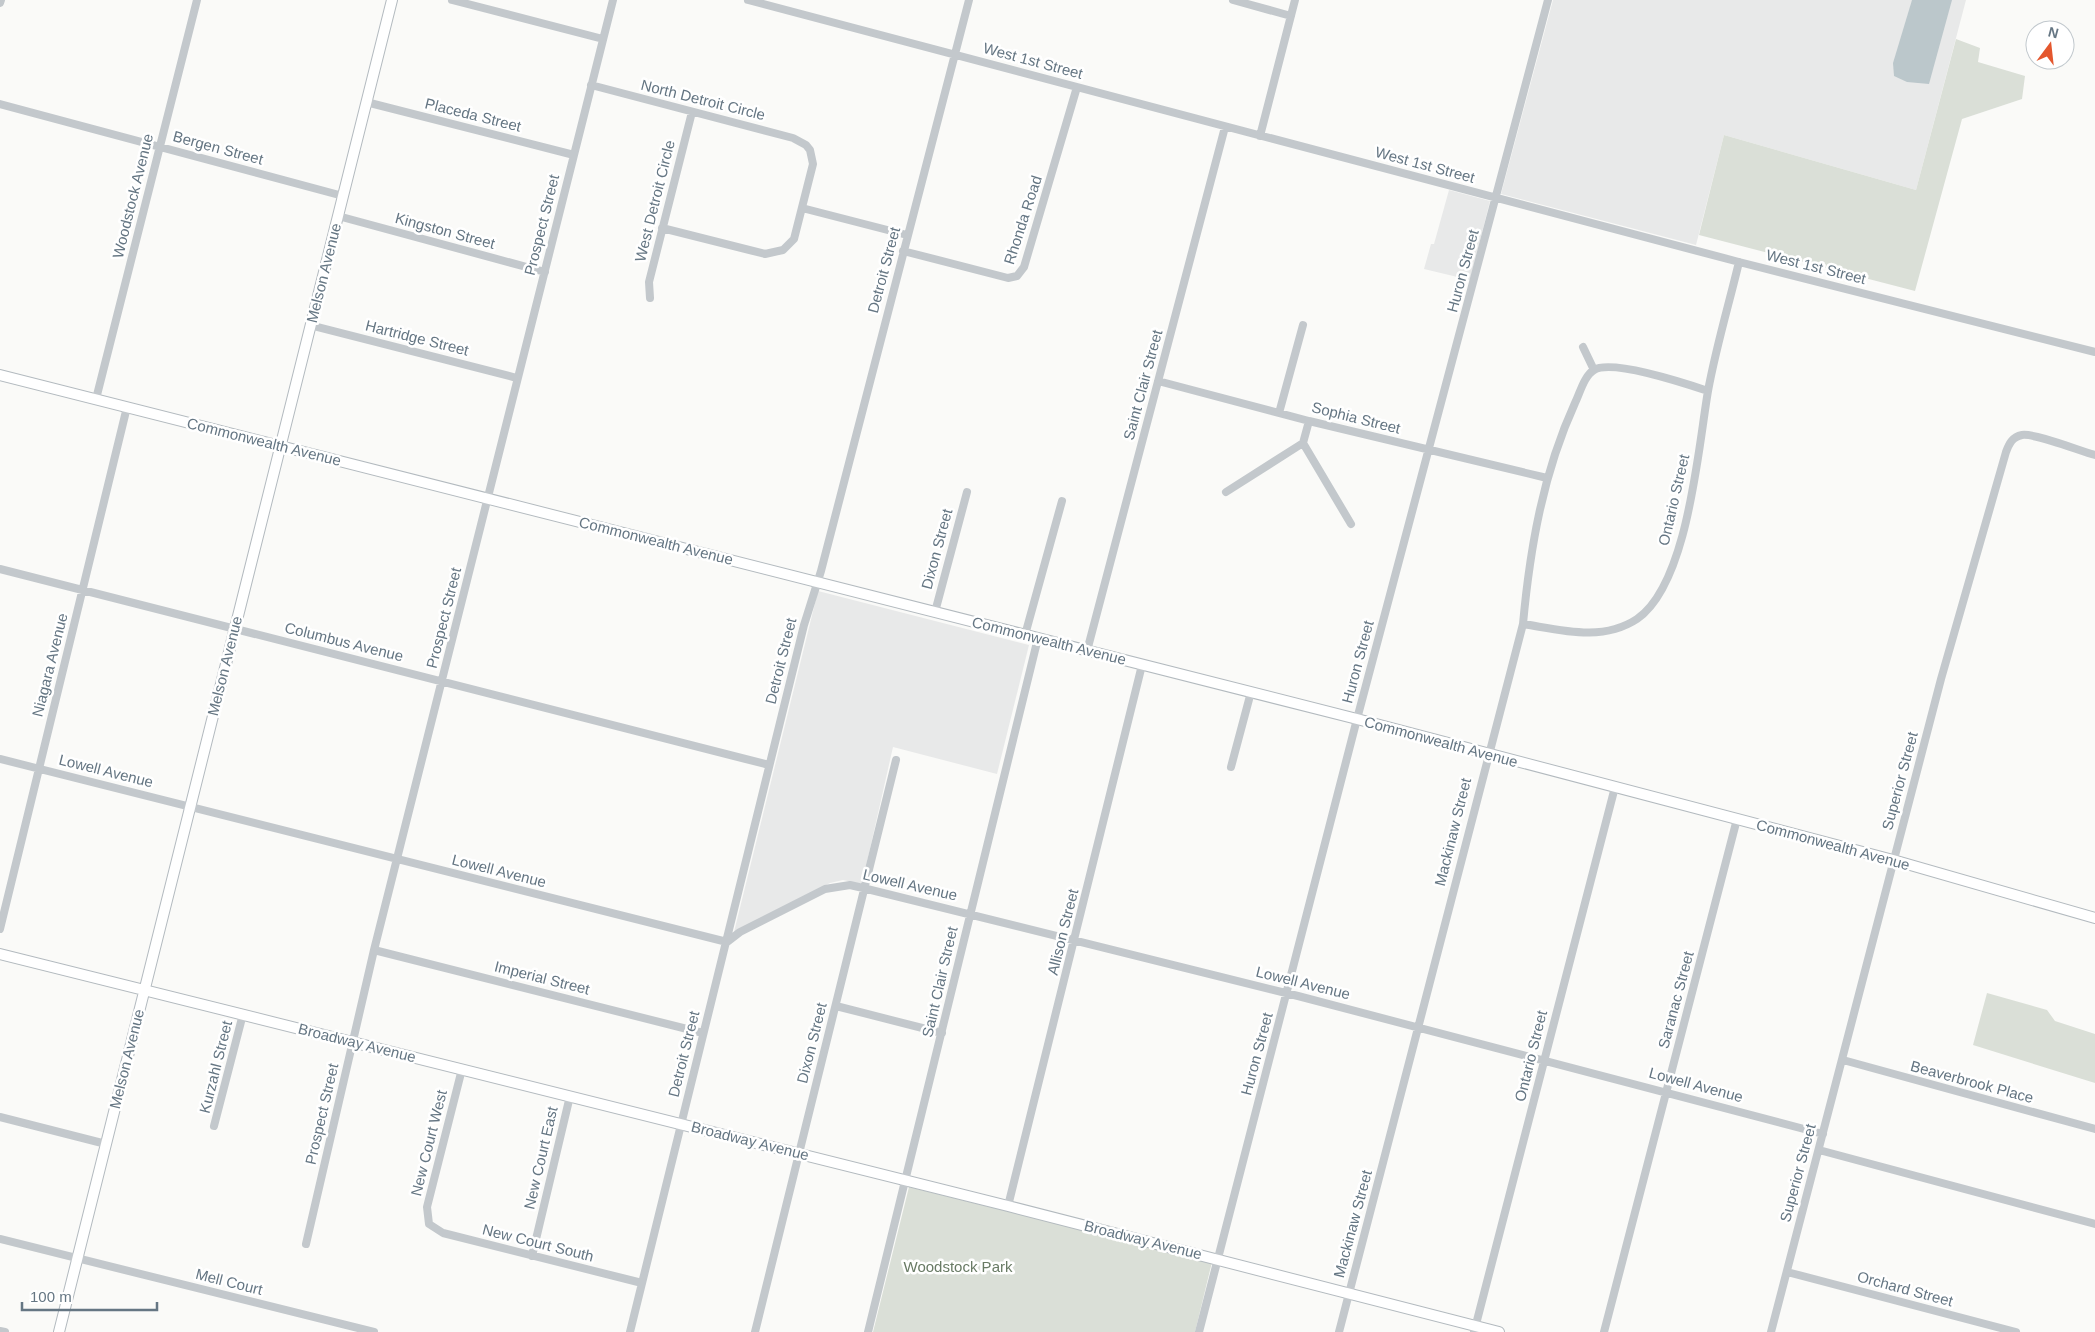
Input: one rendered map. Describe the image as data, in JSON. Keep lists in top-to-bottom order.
{
  "streets": {
    "street": [
      "West 1st Street",
      "North Detroit Circle",
      "Placeda Street",
      "Bergen Street",
      "Woodstock Avenue",
      "West Detroit Circle",
      "Rhonda Road",
      "Prospect Street",
      "Kingston Street",
      "Detroit Street",
      "Huron Street",
      "Melson Avenue",
      "Hartridge Street",
      "Saint Clair Street",
      "Sophia Street",
      "Commonwealth Avenue",
      "Ontario Street",
      "Dixon Street",
      "Columbus Avenue",
      "Niagara Avenue",
      "Lowell Avenue",
      "Superior Street",
      "Mackinaw Street",
      "Allison Street",
      "Imperial Street",
      "Saranac Street",
      "Broadway Avenue",
      "Kurzahl Street",
      "Beaverbrook Place",
      "New Court West",
      "New Court East",
      "New Court South",
      "Mell Court",
      "Orchard Street"
    ]
  },
  "crossings": [
    ["West 1st Street", "Rhonda Road"],
    ["West 1st Street", "Detroit Street"],
    ["West 1st Street", "Huron Street"],
    ["West 1st Street", "Saint Clair Street"],
    ["West 1st Street", "Ontario Street"],
    ["North Detroit Circle", "West Detroit Circle"],
    ["North Detroit Circle", "Prospect Street"],
    ["Placeda Street", "Prospect Street"],
    ["Placeda Street", "Melson Avenue"],
    ["Bergen Street", "Woodstock Avenue"],
    ["Bergen Street", "Melson Avenue"],
    ["Woodstock Avenue", "Commonwealth Avenue"],
    ["Rhonda Road", "Detroit Street"],
    ["Prospect Street", "Kingston Street"],
    ["Prospect Street", "Hartridge Street"],
    ["Prospect Street", "Commonwealth Avenue"],
    ["Prospect Street", "Columbus Avenue"],
    ["Prospect Street", "Lowell Avenue"],
    ["Prospect Street", "Imperial Street"],
    ["Prospect Street", "Broadway Avenue"],
    ["Kingston Street", "Melson Avenue"],
    ["Detroit Street", "Commonwealth Avenue"],
    ["Detroit Street", "Columbus Avenue"],
    ["Detroit Street", "Lowell Avenue"],
    ["Detroit Street", "Imperial Street"],
    ["Detroit Street", "Broadway Avenue"],
    ["Detroit Street", "New Court South"],
    ["Huron Street", "Sophia Street"],
    ["Huron Street", "Commonwealth Avenue"],
    ["Huron Street", "Lowell Avenue"],
    ["Huron Street", "Broadway Avenue"],
    ["Melson Avenue", "Hartridge Street"],
    ["Melson Avenue", "Commonwealth Avenue"],
    ["Melson Avenue", "Columbus Avenue"],
    ["Melson Avenue", "Lowell Avenue"],
    ["Melson Avenue", "Broadway Avenue"],
    ["Melson Avenue", "Mell Court"],
    ["Saint Clair Street", "Sophia Street"],
    ["Saint Clair Street", "Commonwealth Avenue"],
    ["Saint Clair Street", "Lowell Avenue"],
    ["Saint Clair Street", "Broadway Avenue"],
    ["Sophia Street", "Mackinaw Street"],
    ["Commonwealth Avenue", "Ontario Street"],
    ["Commonwealth Avenue", "Dixon Street"],
    ["Commonwealth Avenue", "Niagara Avenue"],
    ["Commonwealth Avenue", "Superior Street"],
    ["Commonwealth Avenue", "Mackinaw Street"],
    ["Commonwealth Avenue", "Allison Street"],
    ["Commonwealth Avenue", "Saranac Street"],
    ["Ontario Street", "Lowell Avenue"],
    ["Ontario Street", "Mackinaw Street"],
    ["Ontario Street", "Broadway Avenue"],
    ["Dixon Street", "Lowell Avenue"],
    ["Dixon Street", "Broadway Avenue"],
    ["Columbus Avenue", "Niagara Avenue"],
    ["Niagara Avenue", "Lowell Avenue"],
    ["Lowell Avenue", "Superior Street"],
    ["Lowell Avenue", "Mackinaw Street"],
    ["Lowell Avenue", "Allison Street"],
    ["Lowell Avenue", "Saranac Street"],
    ["Superior Street", "Beaverbrook Place"],
    ["Superior Street", "Orchard Street"],
    ["Mackinaw Street", "Broadway Avenue"],
    ["Allison Street", "Broadway Avenue"],
    ["Broadway Avenue", "Kurzahl Street"],
    ["Broadway Avenue", "New Court West"],
    ["Broadway Avenue", "New Court East"],
    ["New Court West", "New Court South"],
    ["New Court East", "New Court South"]
  ],
  "parks": ["Woodstock Park"],
  "scale_bar": "100 m",
  "north": "top"
}
